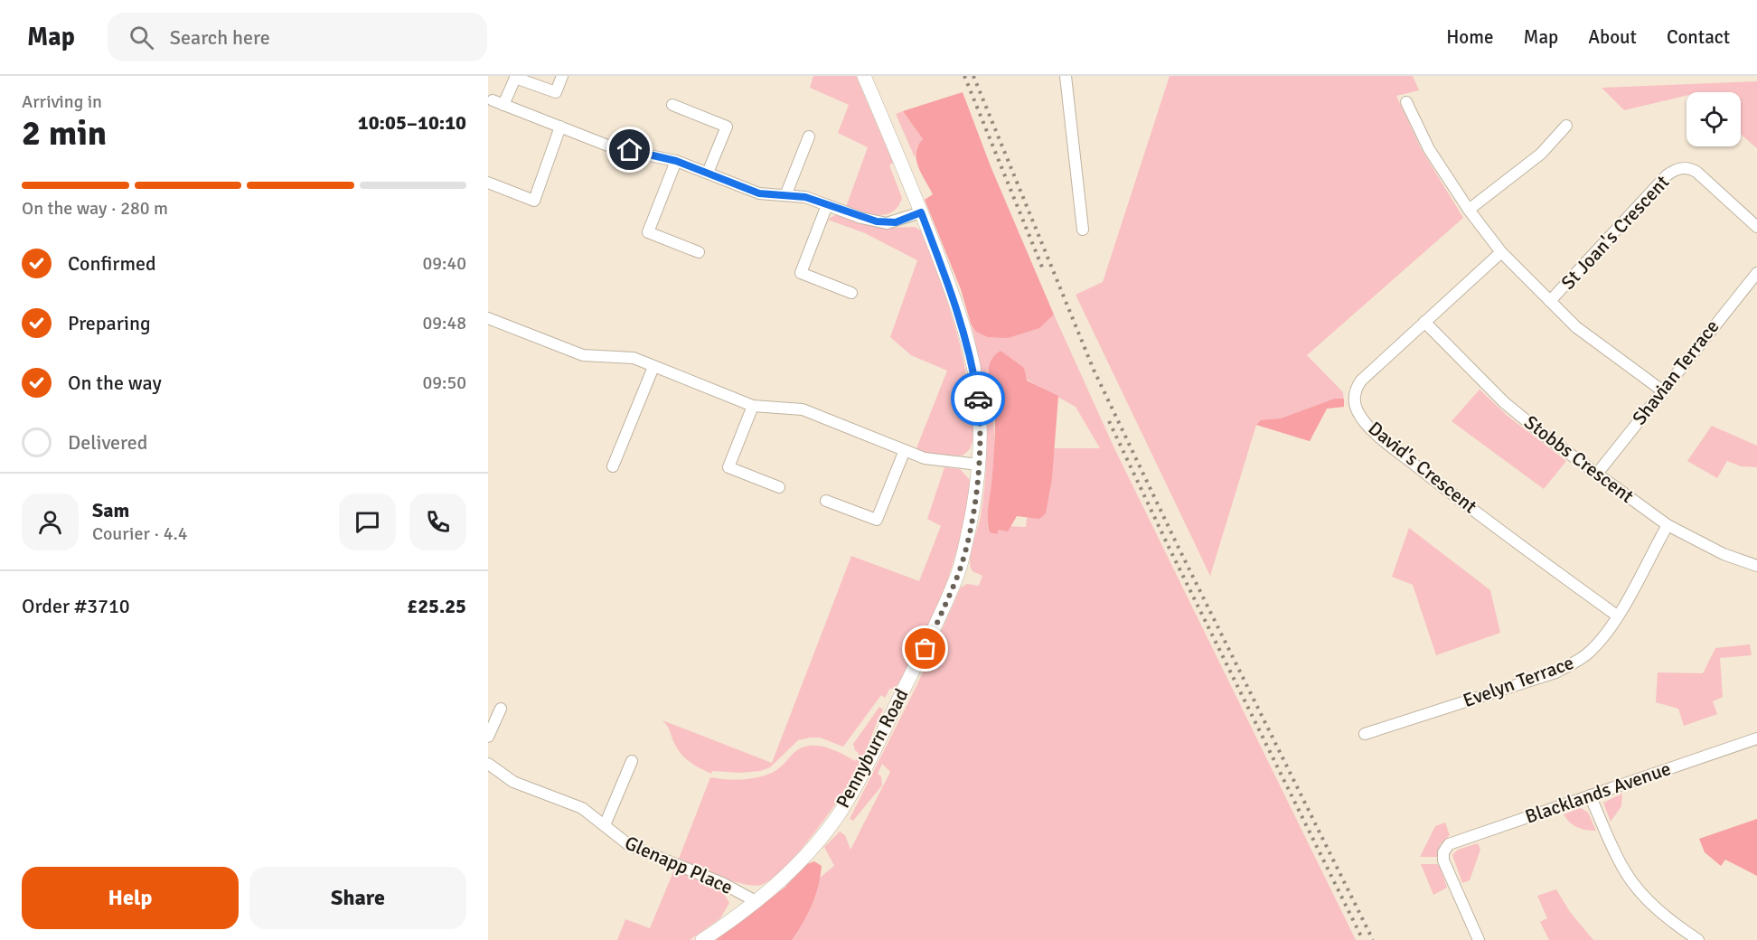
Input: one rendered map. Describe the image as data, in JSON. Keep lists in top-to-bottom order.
{
  "streets": {
    "street": [
      "St Joan's Crescent",
      "Shavian Terrace",
      "Stobbs Crescent",
      "David's Crescent",
      "Evelyn Terrace",
      "Pennyburn Road",
      "Blacklands Avenue",
      "Glenapp Place"
    ]
  },
  "crossings": [
    ["Shavian Terrace", "Stobbs Crescent"],
    ["Stobbs Crescent", "David's Crescent"],
    ["Stobbs Crescent", "Evelyn Terrace"],
    ["David's Crescent", "Evelyn Terrace"],
    ["Pennyburn Road", "Glenapp Place"]
  ],
  "page": {
    "header": "Map",
    "search": "Search here",
    "nav": [
      "Home",
      "Map",
      "About",
      "Contact"
    ],
    "heading": ["2 min", "Arriving in", "10:05–10:10"],
    "panel": [
      "Sam",
      "Courier · 4.4",
      "Order #3710",
      "£25.25"
    ],
    "bar": "On the way · 280 m",
    "list": [
      ["Confirmed", "09:40"],
      ["Preparing", "09:48"],
      ["On the way", "09:50"],
      "Delivered"
    ],
    "buttons": ["Help", "Share"]
  }
}
